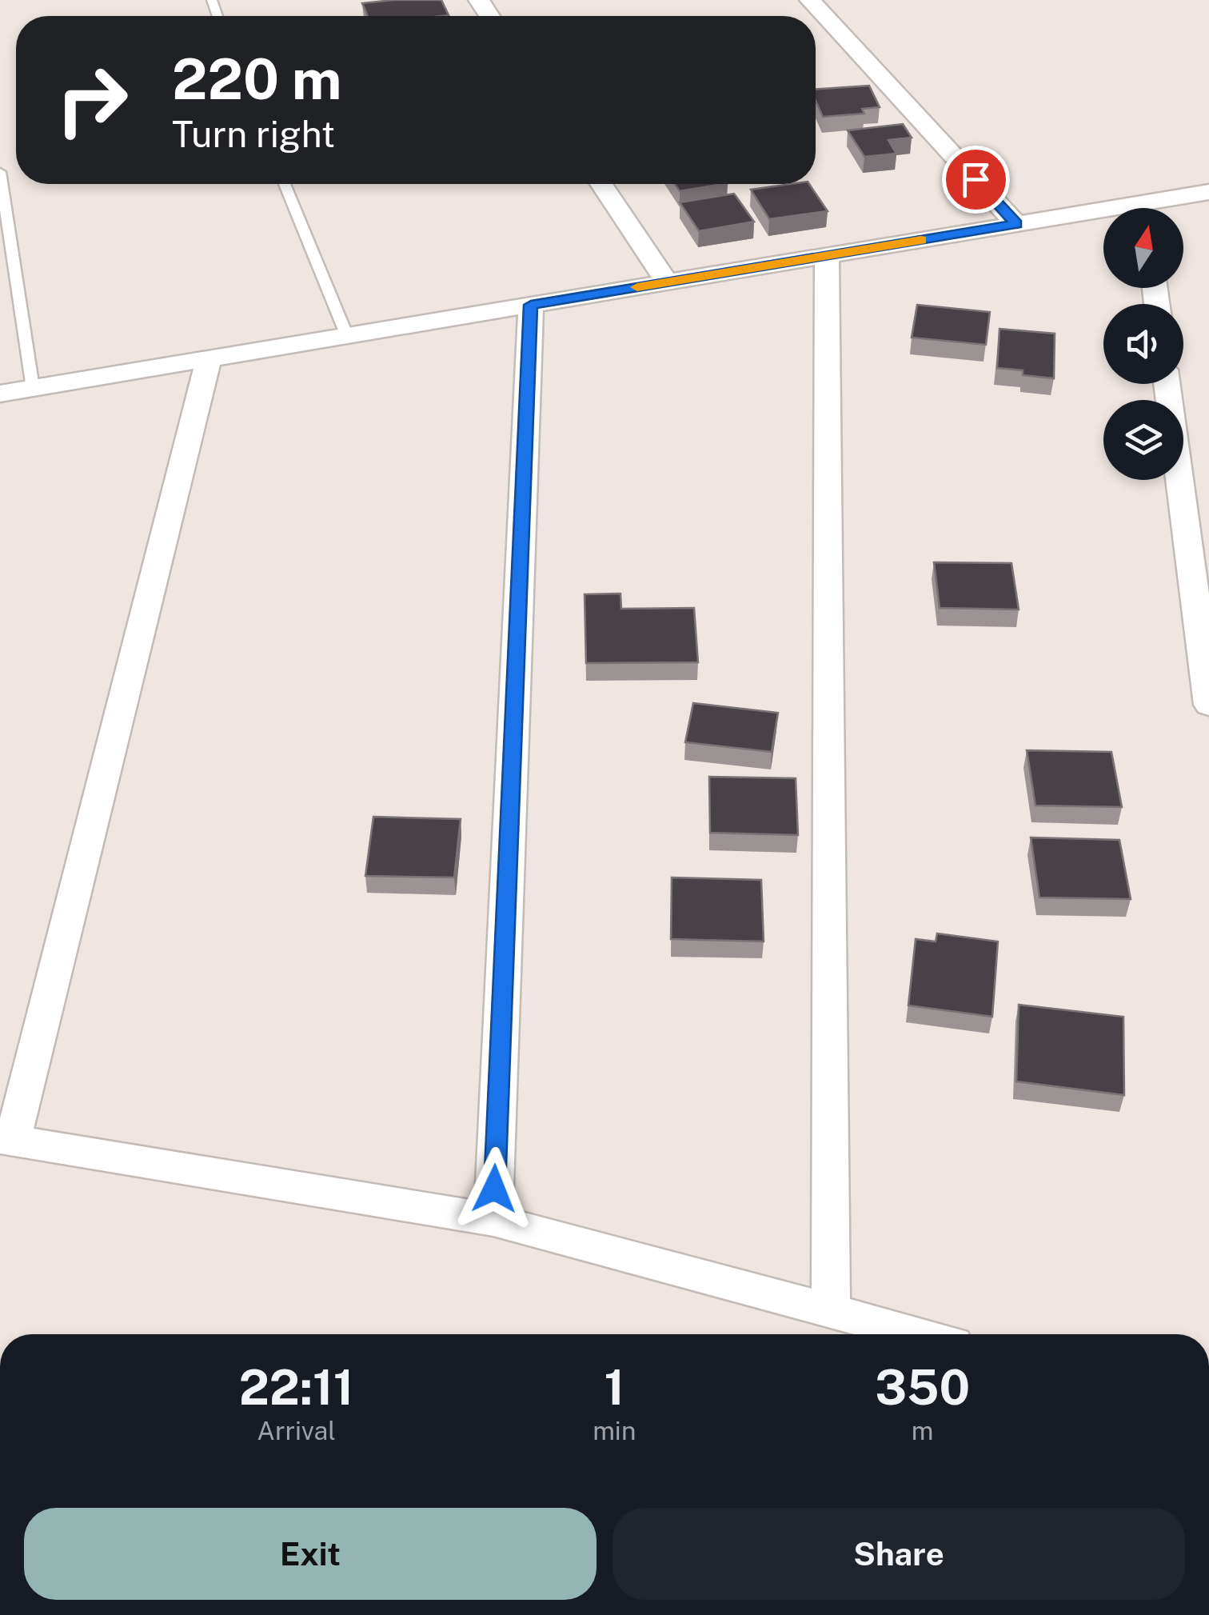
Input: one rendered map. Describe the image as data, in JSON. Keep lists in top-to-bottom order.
{
  "north": "top",
  "page": {
    "turn": ["220 m", "Turn right"],
    "eta": [
      "22:11",
      "Arrival",
      "1",
      "min",
      "350",
      "m"
    ],
    "buttons": ["Exit", "Share"]
  }
}
